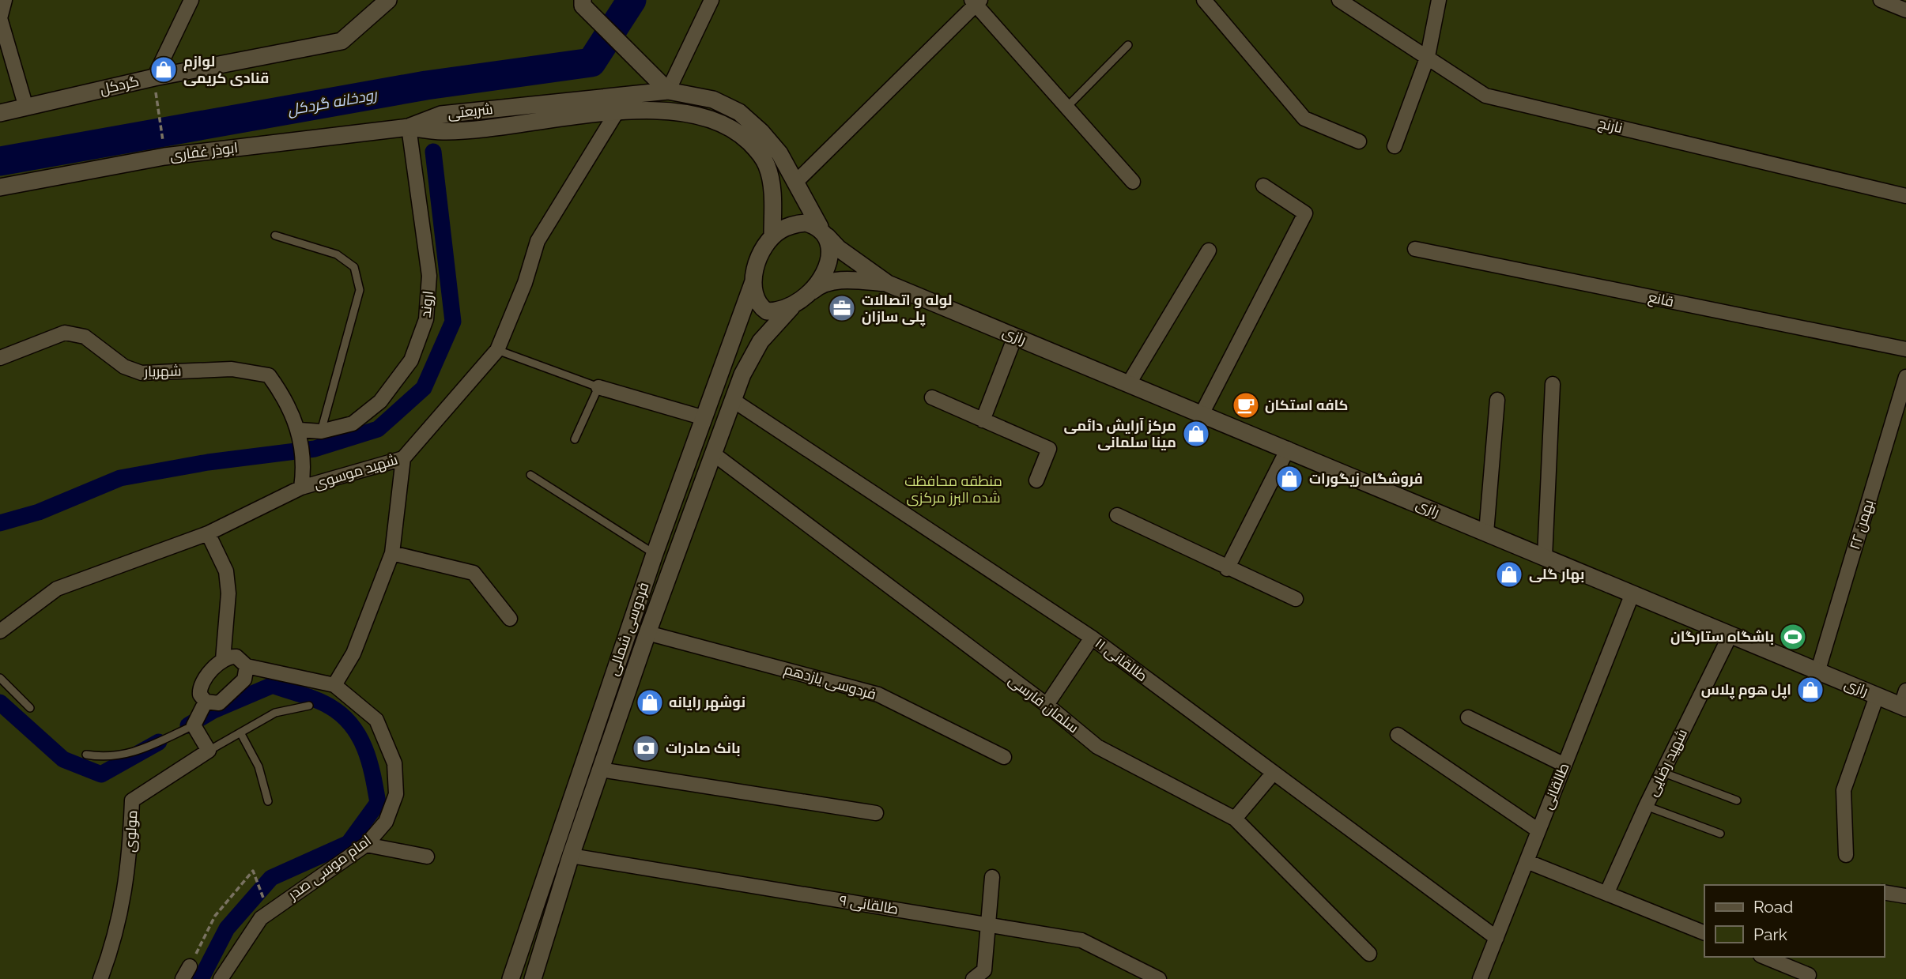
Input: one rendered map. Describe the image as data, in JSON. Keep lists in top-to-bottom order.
{
  "streets": {
    "street": [
      "گردکل",
      "شریعتی",
      "نارنج",
      "ابوذر غفاری",
      "قانع",
      "اروند",
      "رازی",
      "شهریار",
      "شهید موسوی",
      "۲۲ بهمن",
      "فردوسی شمالی",
      "طالقانی ۱۱",
      "فردوسی یازدهم",
      "سلمان فارسی",
      "شهید رضایی",
      "طالقانی",
      "مولوی",
      "امام موسی صدر",
      "طالقانی ۹"
    ]
  },
  "crossings": [
    ["شریعتی", "ابوذر غفاری"],
    ["شریعتی", "اروند"],
    ["شریعتی", "شهید موسوی"],
    ["شریعتی", "فردوسی شمالی"],
    ["ابوذر غفاری", "اروند"],
    ["اروند", "شهریار"],
    ["رازی", "۲۲ بهمن"],
    ["رازی", "شهید رضایی"],
    ["رازی", "طالقانی"],
    ["فردوسی شمالی", "طالقانی ۱۱"],
    ["فردوسی شمالی", "فردوسی یازدهم"],
    ["فردوسی شمالی", "سلمان فارسی"],
    ["فردوسی شمالی", "طالقانی ۹"],
    ["طالقانی ۱۱", "طالقانی"]
  ],
  "water": ["رودخانه گردکل"],
  "parks": ["منطقه محافظت شده البرز مرکزی"],
  "places": {
    "shop": [
      "لوازم قنادی کریمی",
      "مرکز آرایش دائمی مینا سلمانی",
      "فروشگاه زیگورات",
      "بهار گلی",
      "اپل هوم پلاس",
      "نوشهر رایانه"
    ],
    "office": ["لوله و اتصالات پلی سازان"],
    "cafe": ["کافه استکان"],
    "sports": ["باشگاه ستارگان"],
    "bank": ["بانک صادرات"]
  },
  "legend": ["Road", "Park"]
}
